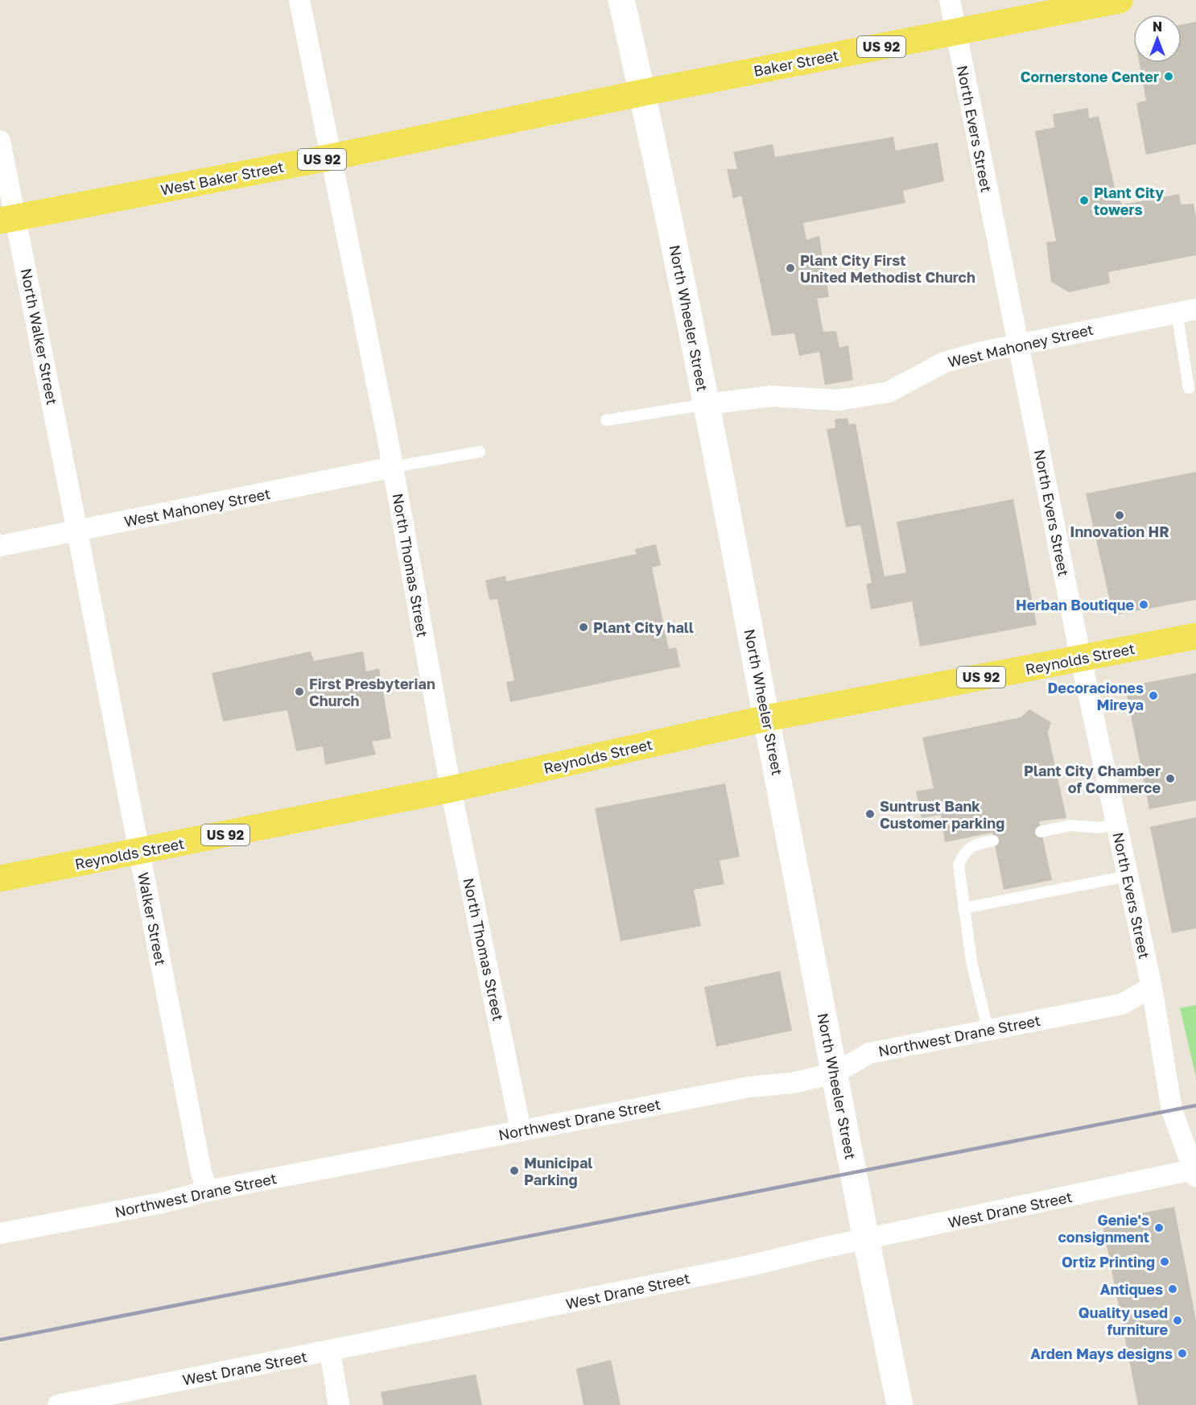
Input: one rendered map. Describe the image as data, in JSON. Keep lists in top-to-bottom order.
{
  "streets": {
    "main road": [
      "US 92",
      "Baker Street",
      "West Baker Street",
      "North Wheeler Street",
      "Reynolds Street"
    ],
    "street": [
      "North Evers Street",
      "North Walker Street",
      "West Mahoney Street",
      "North Thomas Street",
      "Walker Street",
      "Northwest Drane Street",
      "West Drane Street"
    ]
  },
  "crossings": [
    ["Baker Street", "North Evers Street"],
    ["Baker Street", "West Baker Street"],
    ["Baker Street", "North Wheeler Street"],
    ["North Evers Street", "West Mahoney Street"],
    ["North Evers Street", "Reynolds Street"],
    ["North Evers Street", "Northwest Drane Street"],
    ["North Evers Street", "West Drane Street"],
    ["West Baker Street", "North Wheeler Street"],
    ["West Baker Street", "North Walker Street"],
    ["West Baker Street", "North Thomas Street"],
    ["North Wheeler Street", "West Mahoney Street"],
    ["North Wheeler Street", "Reynolds Street"],
    ["North Wheeler Street", "Northwest Drane Street"],
    ["North Wheeler Street", "West Drane Street"],
    ["North Walker Street", "West Mahoney Street"],
    ["North Walker Street", "Walker Street"],
    ["West Mahoney Street", "North Thomas Street"],
    ["West Mahoney Street", "Walker Street"],
    ["North Thomas Street", "Reynolds Street"],
    ["North Thomas Street", "Northwest Drane Street"],
    ["Reynolds Street", "Walker Street"],
    ["Walker Street", "Northwest Drane Street"]
  ],
  "places": [
    "Cornerstone Center",
    "Plant City towers",
    "Plant City First United Methodist Church",
    "Innovation HR",
    "Herban Boutique",
    "Plant City hall",
    "First Presbyterian Church",
    "Decoraciones Mireya",
    "Plant City Chamber of Commerce",
    "Suntrust Bank Customer parking",
    "Municipal Parking",
    "Genie's consignment",
    "Ortiz Printing",
    "Antiques",
    "Quality used furniture",
    "Arden Mays designs"
  ],
  "north": "top"
}
